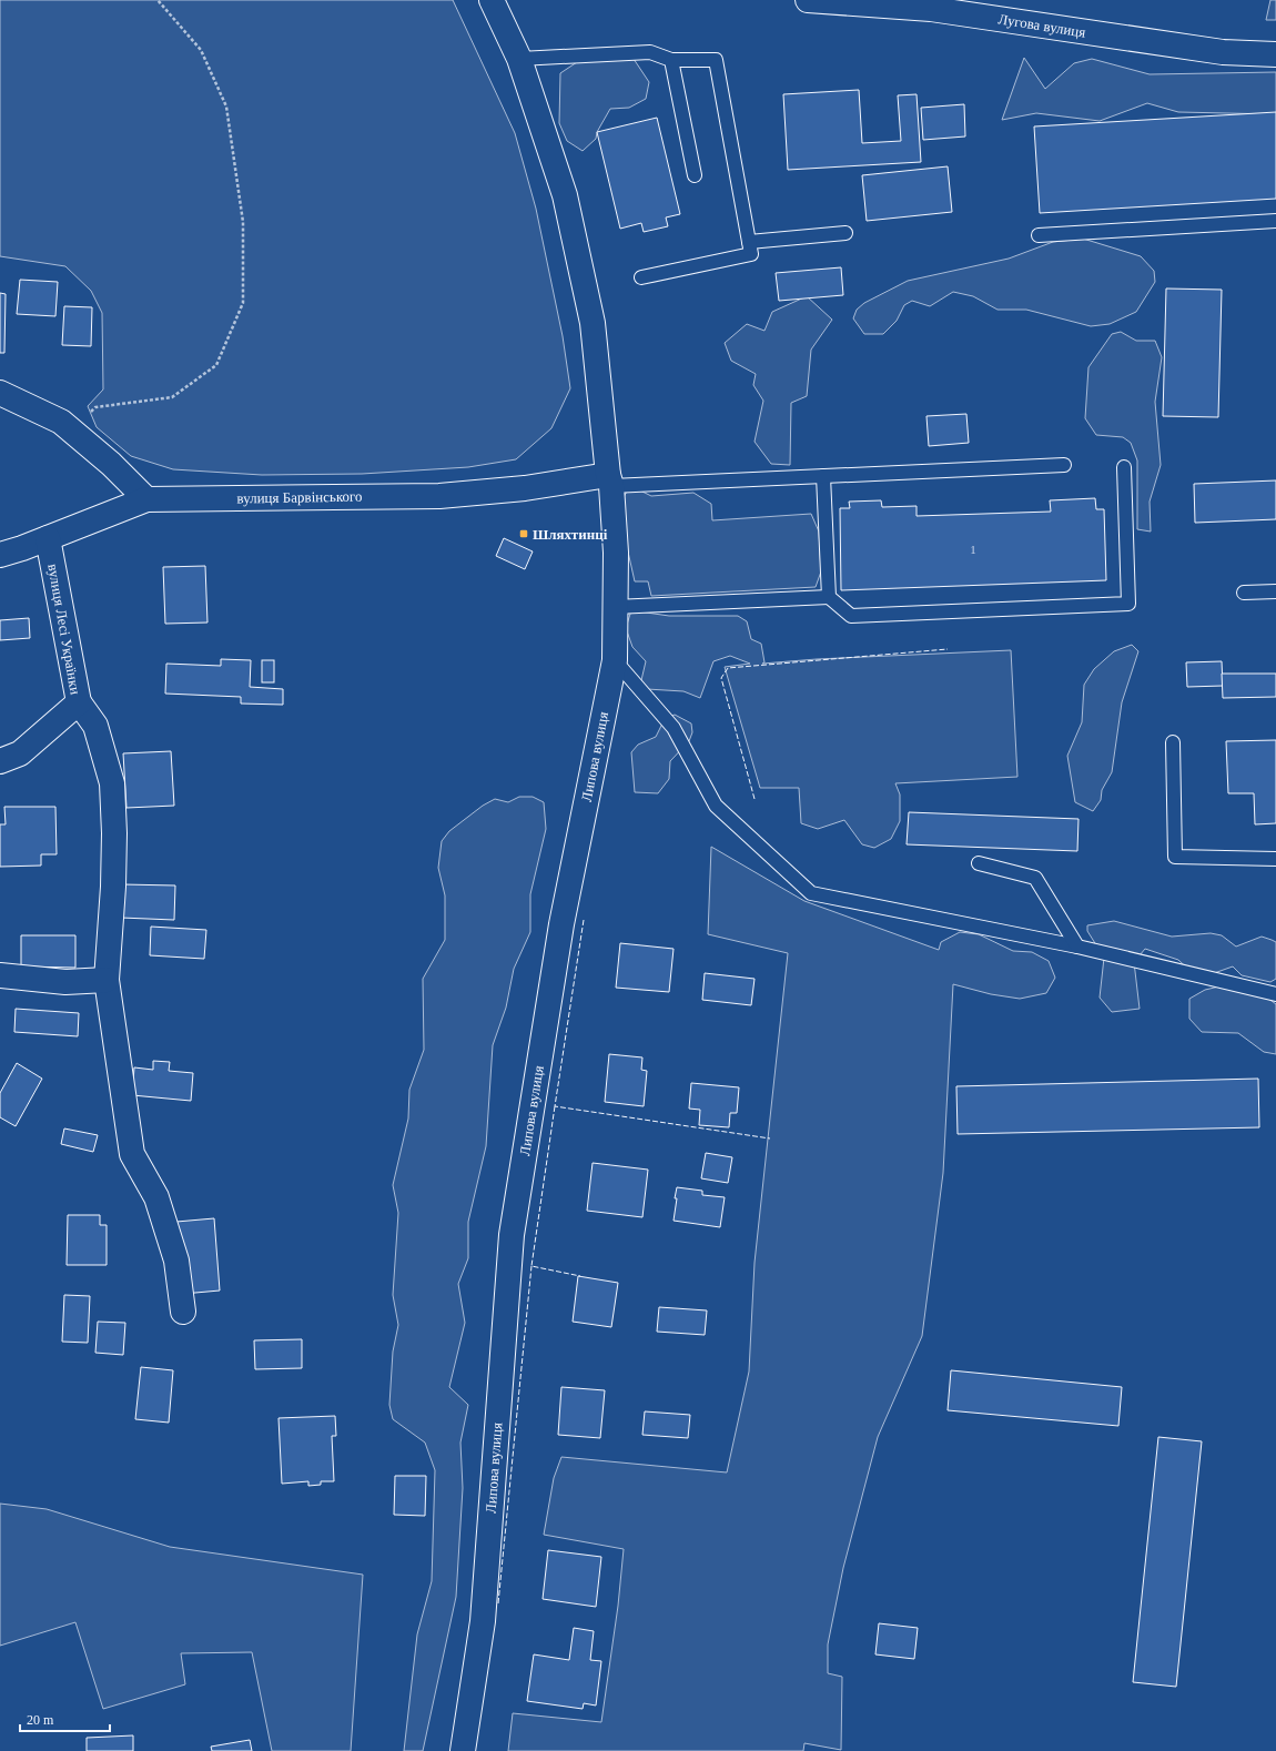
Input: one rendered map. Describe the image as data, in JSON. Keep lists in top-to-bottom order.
{
  "streets": {
    "street": [
      "Лугова вулиця",
      "вулиця Барвінського",
      "вулиця Лесі Українки",
      "Липова вулиця"
    ]
  },
  "crossings": [
    ["вулиця Барвінського", "вулиця Лесі Українки"],
    ["вулиця Барвінського", "Липова вулиця"]
  ],
  "places": {
    "transit": ["Шляхтинці"]
  },
  "house_numbers": ["1"],
  "scale_bar": "20 m"
}
